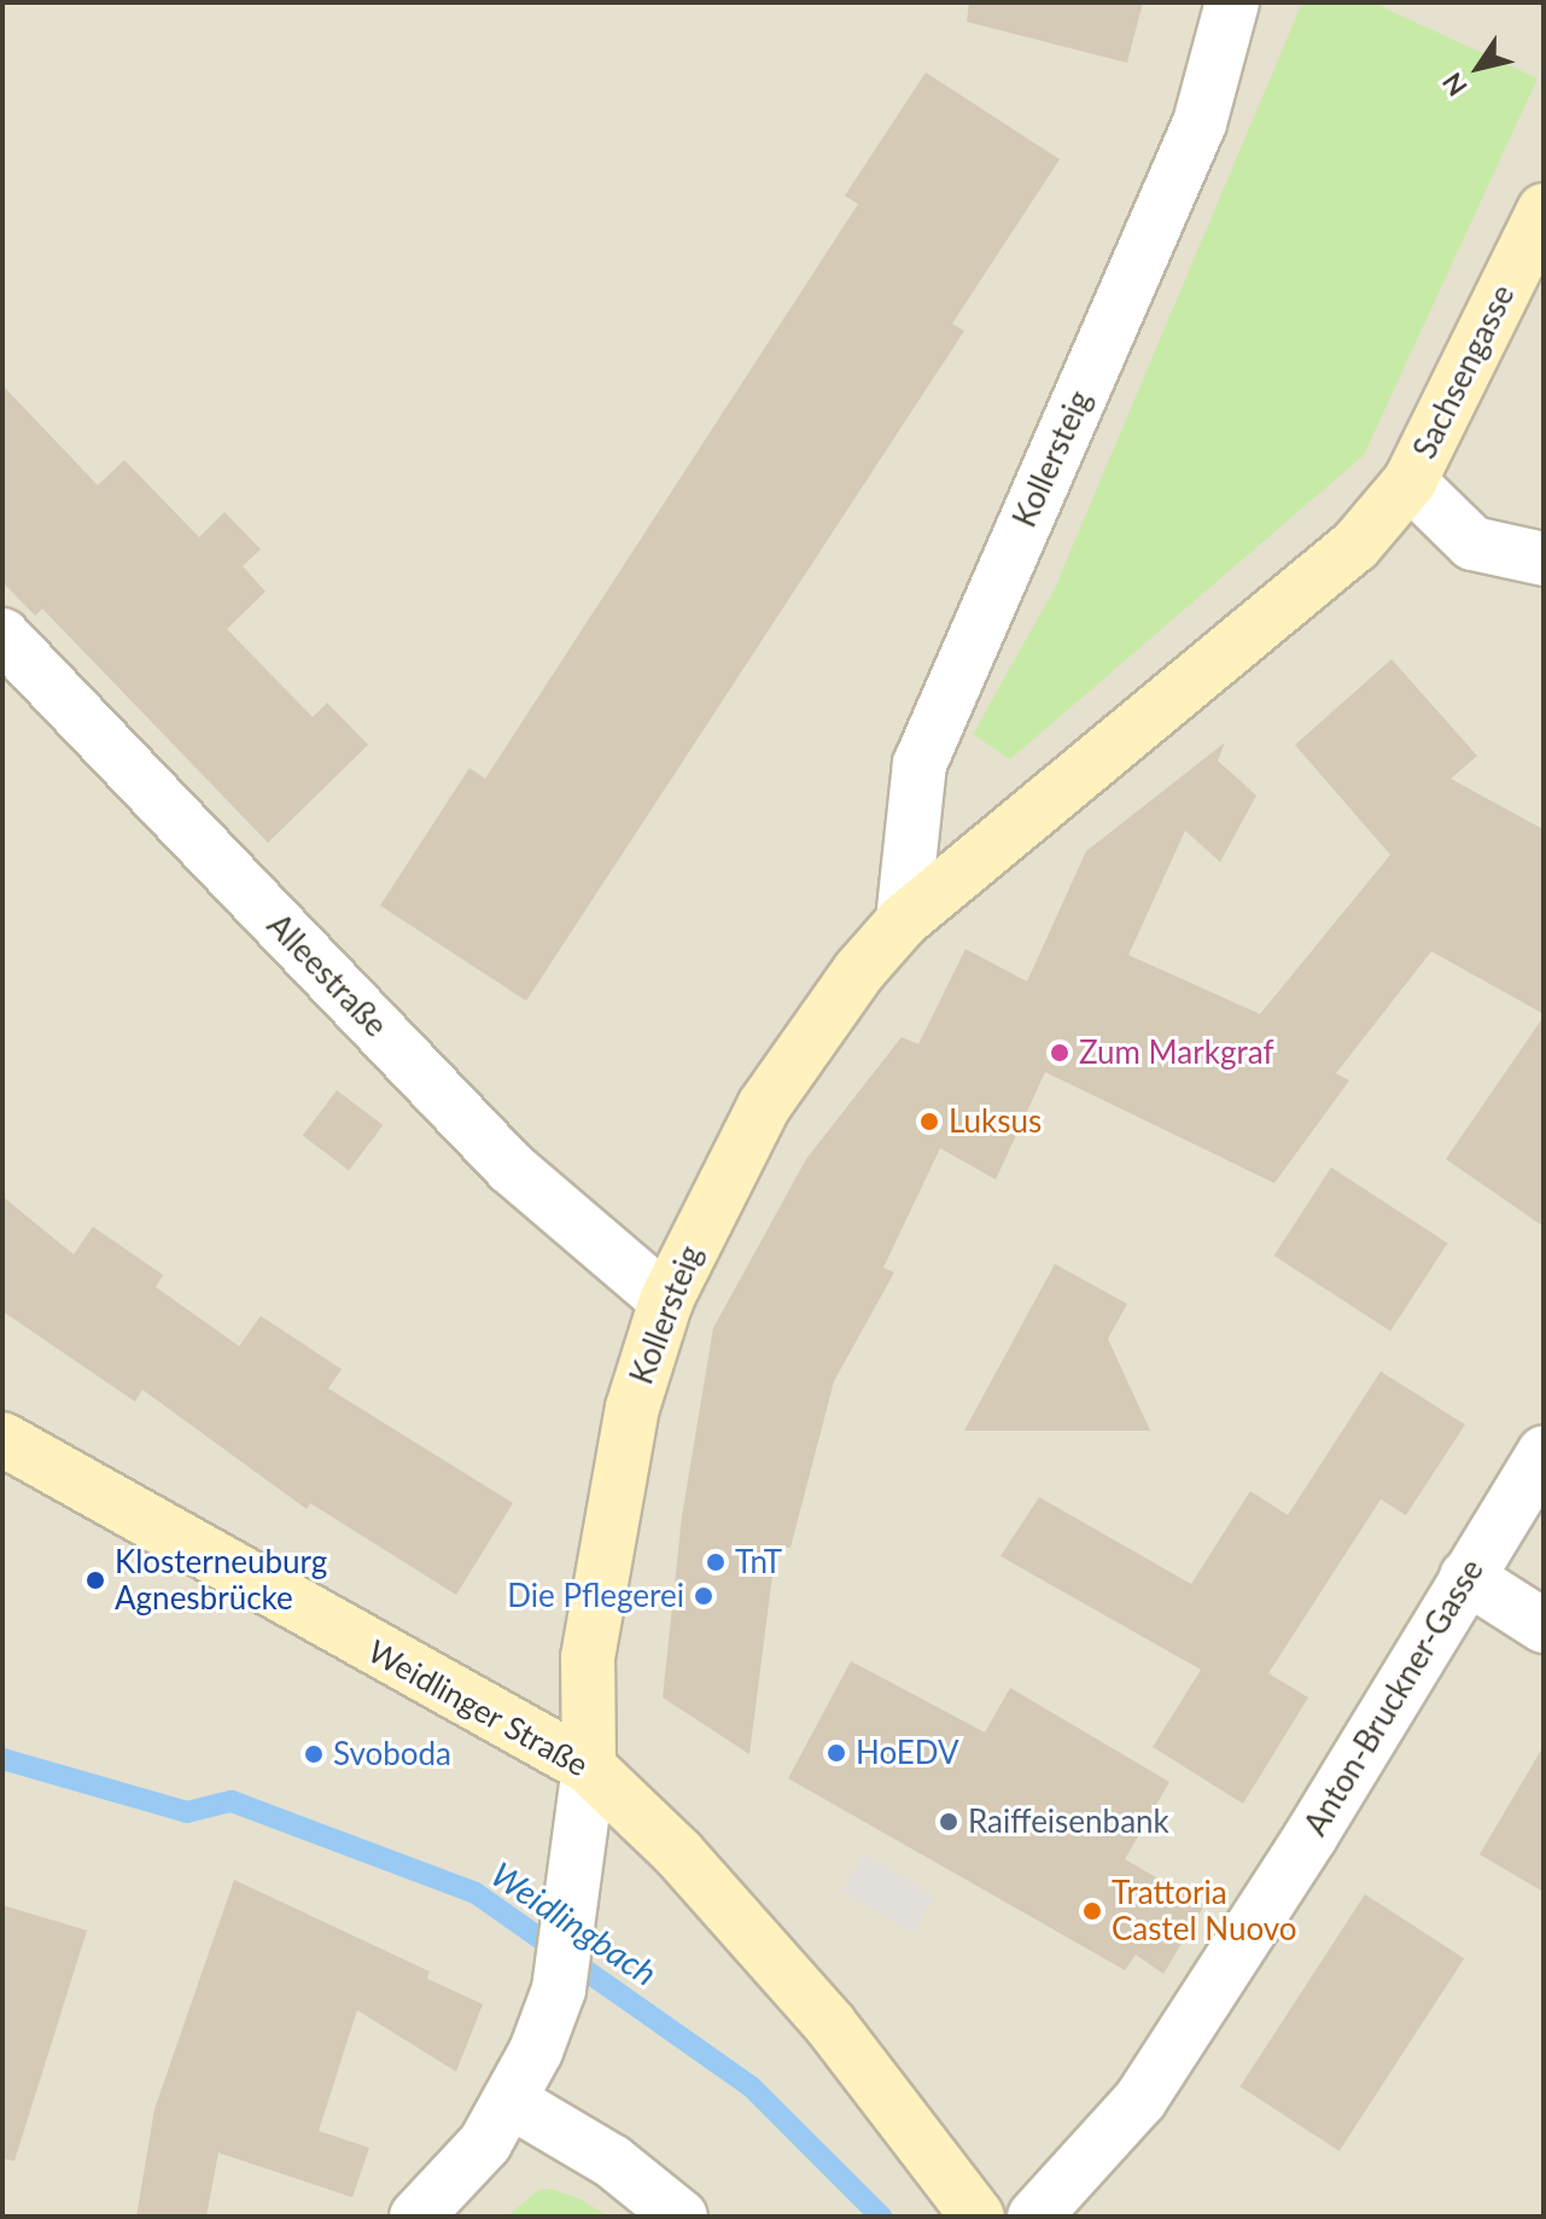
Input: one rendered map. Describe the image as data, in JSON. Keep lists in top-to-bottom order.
{
  "streets": {
    "street": [
      "Sachsengasse",
      "Kollersteig",
      "Alleestraße",
      "Anton-Bruckner-Gasse",
      "Weidlinger Straße"
    ]
  },
  "crossings": [
    ["Sachsengasse", "Kollersteig"],
    ["Kollersteig", "Alleestraße"],
    ["Kollersteig", "Weidlinger Straße"]
  ],
  "water": ["Weidlingbach"],
  "places": [
    "Zum Markgraf",
    "Luksus",
    "TnT",
    "Klosterneuburg Agnesbrücke",
    "Die Pflegerei",
    "HoEDV",
    "Svoboda",
    "Raiffeisenbank",
    "Trattoria Castel Nuovo"
  ],
  "north": "bottom left"
}
